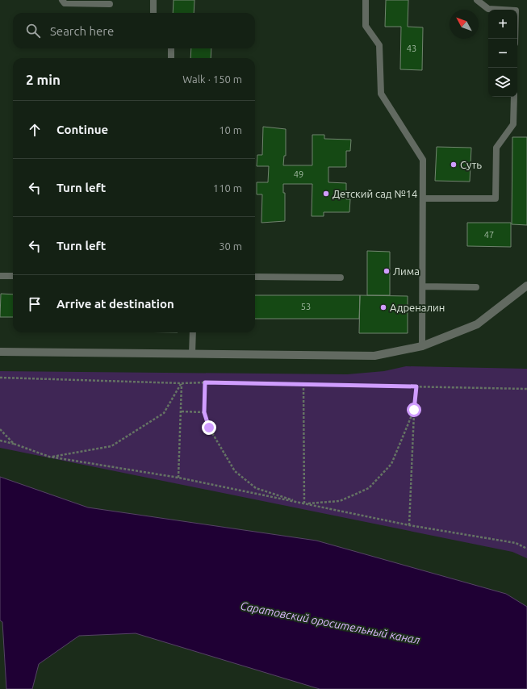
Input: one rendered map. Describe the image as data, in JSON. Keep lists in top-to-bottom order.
{
  "water": ["Саратовский оросительный канал"],
  "places": [
    "Суть",
    "Детский сад №14",
    "Лима",
    "Адреналин"
  ],
  "house_numbers": [
    "43",
    "49",
    "47",
    "53"
  ],
  "north": "top left",
  "page": {
    "map_buttons": ["+", "−"],
    "search": "Search here",
    "heading": ["2 min", "Walk · 150 m"],
    "list": [
      ["Continue", "10 m"],
      ["Turn left", "110 m"],
      ["Turn left", "30 m"],
      "Arrive at destination"
    ]
  }
}
